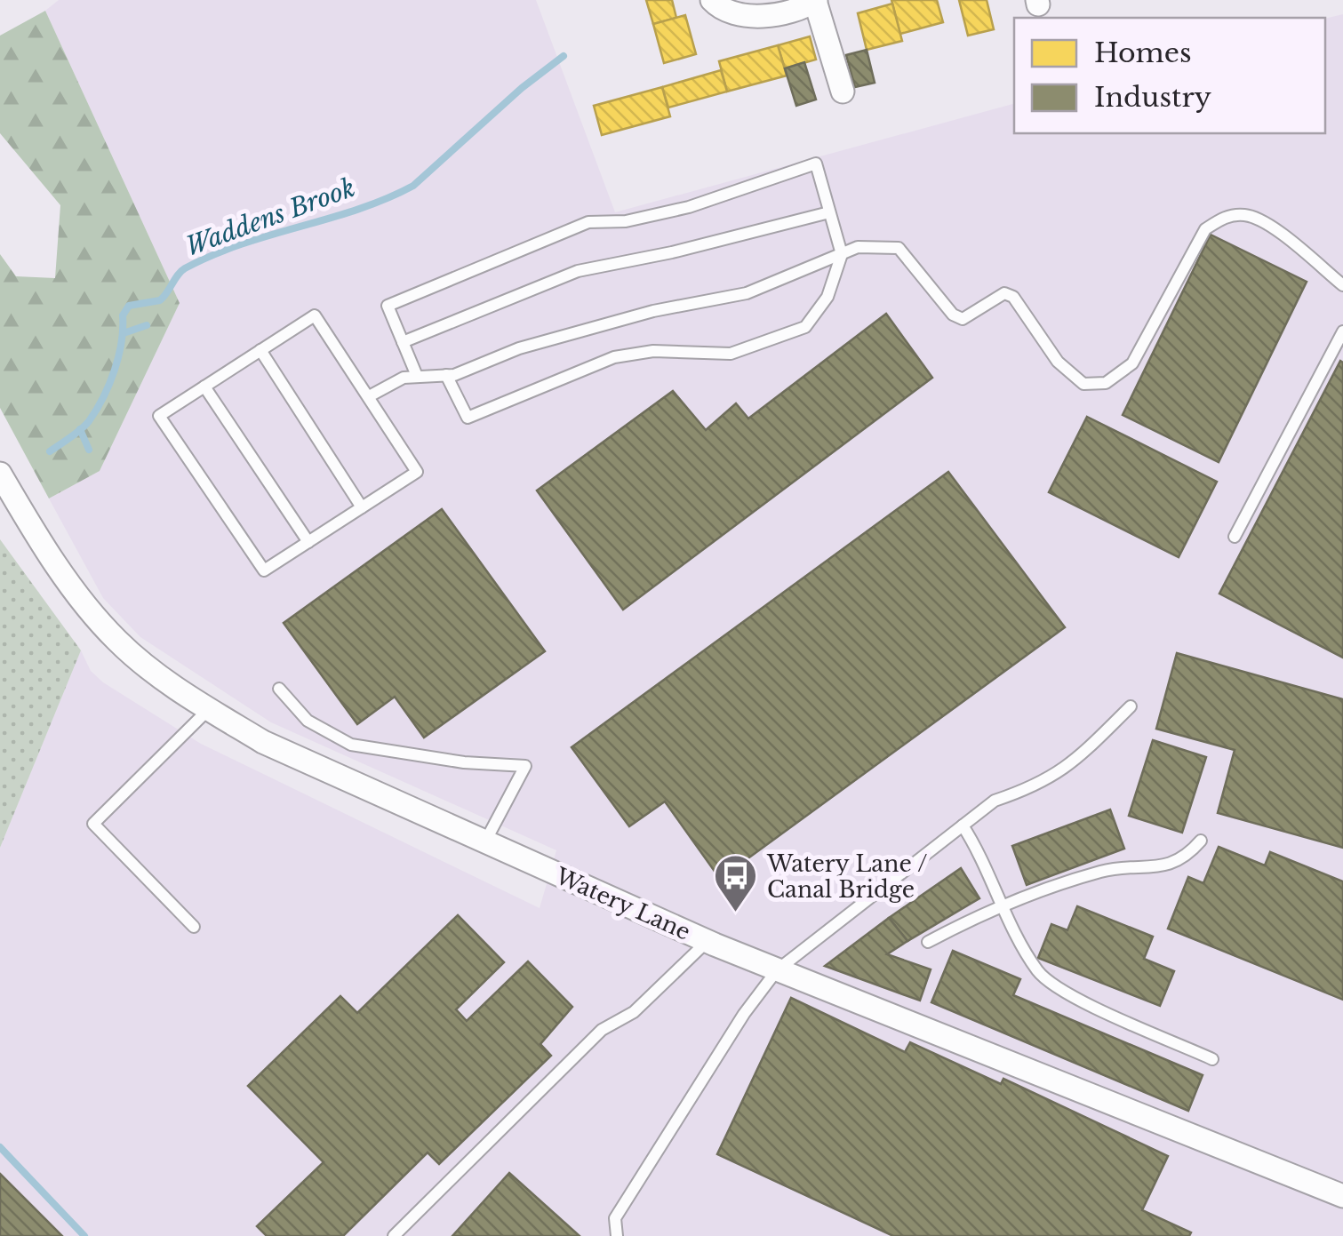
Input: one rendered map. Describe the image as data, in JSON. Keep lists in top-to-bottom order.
{
  "streets": {
    "street": ["Watery Lane"]
  },
  "water": ["Waddens Brook"],
  "places": {
    "bus stop": ["Watery Lane / Canal Bridge"]
  },
  "legend": ["Homes", "Industry"]
}
